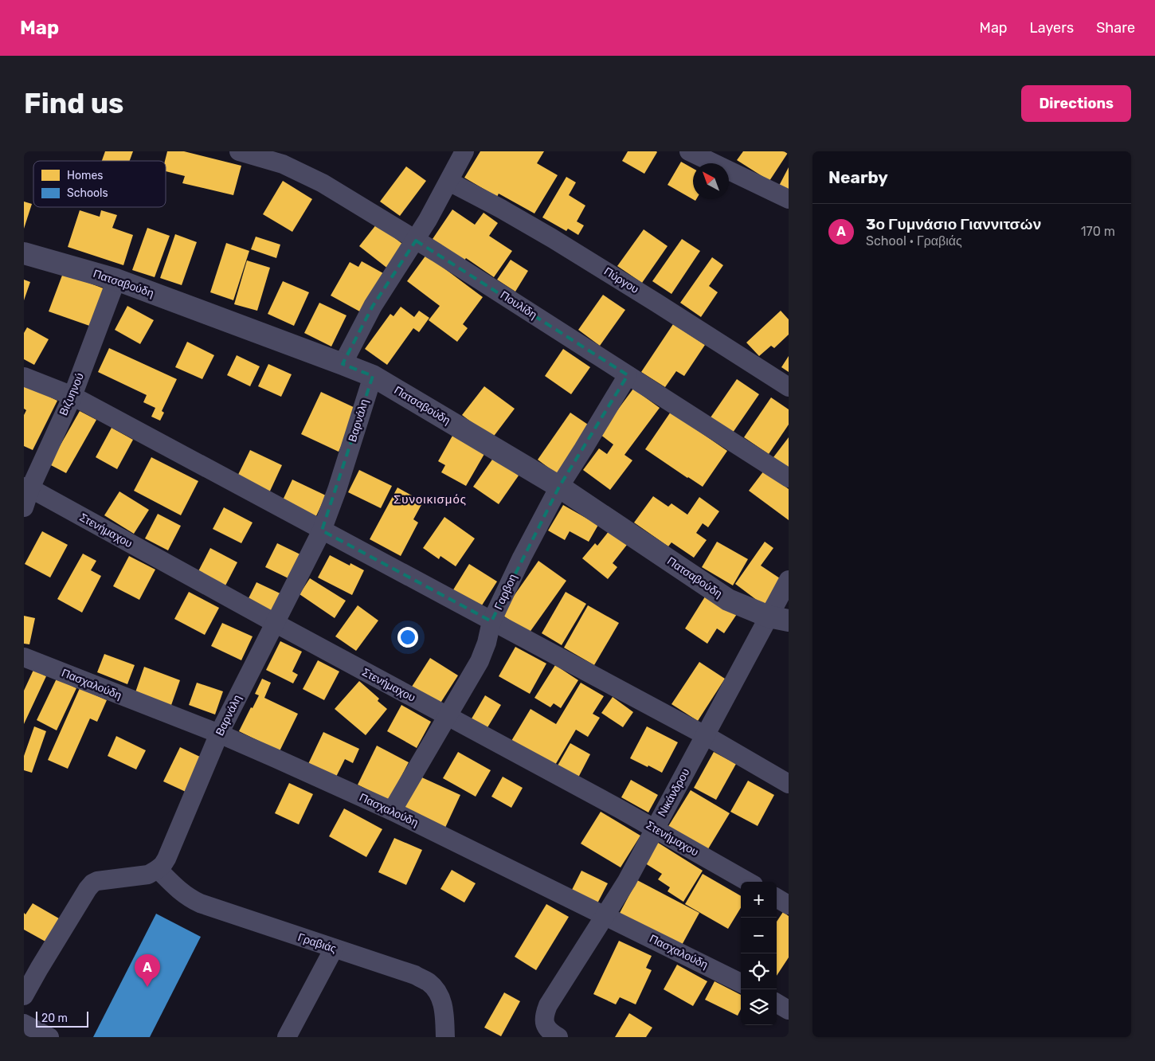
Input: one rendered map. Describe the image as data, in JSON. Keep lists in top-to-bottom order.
{
  "streets": {
    "street": [
      "Πύργου",
      "Πατσαβούδη",
      "Πουλίδη",
      "Βιζυηνού",
      "Βαρνάλη",
      "Στενήμαχου",
      "Γαρβοη",
      "Πασχαλούδη",
      "Νικάνδρου",
      "Γραβιάς"
    ]
  },
  "crossings": [
    ["Πατσαβούδη", "Βιζυηνού"],
    ["Πατσαβούδη", "Βαρνάλη"],
    ["Πατσαβούδη", "Γαρβοη"],
    ["Πατσαβούδη", "Νικάνδρου"],
    ["Πουλίδη", "Γαρβοη"],
    ["Βιζυηνού", "Στενήμαχου"],
    ["Βαρνάλη", "Στενήμαχου"],
    ["Βαρνάλη", "Πασχαλούδη"],
    ["Βαρνάλη", "Γραβιάς"],
    ["Στενήμαχου", "Γαρβοη"],
    ["Στενήμαχου", "Νικάνδρου"],
    ["Γαρβοη", "Πασχαλούδη"],
    ["Πασχαλούδη", "Νικάνδρου"]
  ],
  "districts": ["Συνοικισμός"],
  "legend": ["Homes", "Schools"],
  "scale_bar": "20 m",
  "north": "top left",
  "page": {
    "header": "Map",
    "nav": ["Map", "Layers", "Share"],
    "buttons": "Directions",
    "title": "Find us",
    "heading": "Nearby",
    "list": [
      {
        "mark": "A",
        "name": "3ο Γυμνάσιο Γιαννιτσών",
        "note": "School · Γραβιάς",
        "value": "170 m"
      }
    ],
    "map_buttons": ["+", "−"],
    "pins": "A",
    "scale": "20 m"
  }
}
